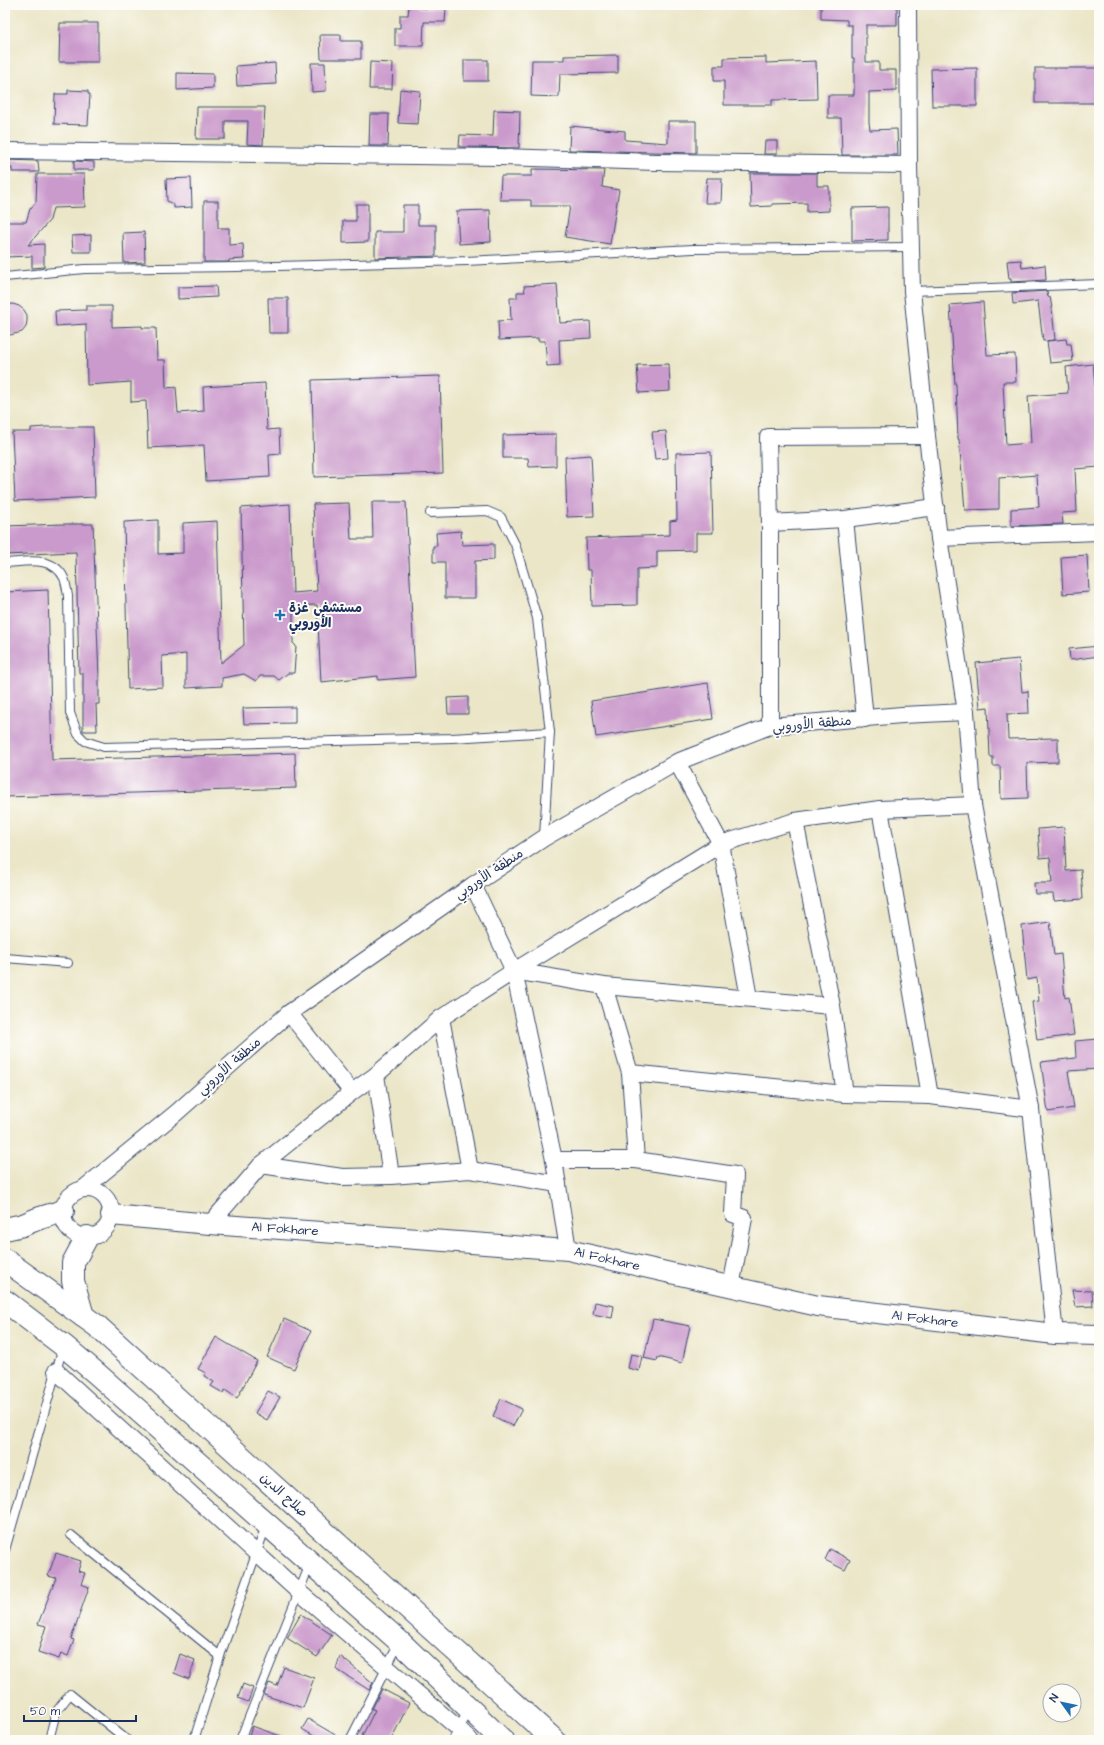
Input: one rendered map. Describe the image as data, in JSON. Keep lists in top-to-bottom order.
{
  "streets": {
    "highway": ["صلاح الدين"],
    "street": ["منطقة الأوروبي", "Al Fokhare"]
  },
  "crossings": [
    ["منطقة الأوروبي", "Al Fokhare"]
  ],
  "places": {
    "health": ["مستشفى غزة الأوروبي"]
  },
  "scale_bar": "50 m",
  "north": "top left"
}
